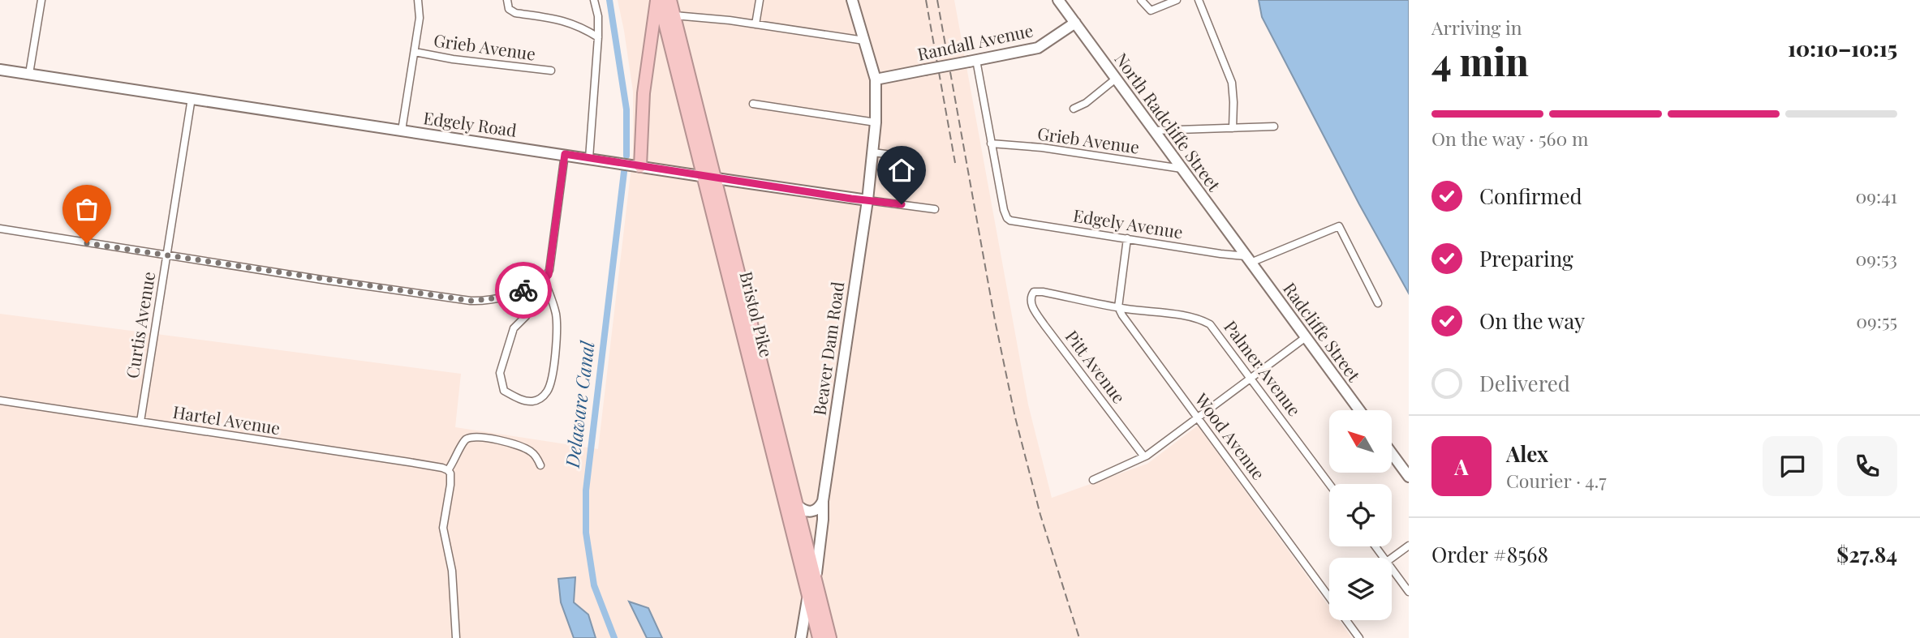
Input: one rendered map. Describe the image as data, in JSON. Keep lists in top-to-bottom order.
{
  "streets": {
    "highway": ["Bristol Pike"],
    "main road": [
      "Randall Avenue",
      "North Radcliffe Street",
      "Edgely Road",
      "Radcliffe Street",
      "Beaver Dam Road"
    ],
    "street": [
      "Grieb Avenue",
      "Edgely Avenue",
      "Curtis Avenue",
      "Pitt Avenue",
      "Palmer Avenue",
      "Hartel Avenue",
      "Wood Avenue"
    ]
  },
  "crossings": [
    ["Randall Avenue", "North Radcliffe Street"],
    ["Randall Avenue", "Beaver Dam Road"],
    ["Grieb Avenue", "North Radcliffe Street"],
    ["Grieb Avenue", "Edgely Avenue"],
    ["North Radcliffe Street", "Edgely Avenue"],
    ["North Radcliffe Street", "Radcliffe Street"],
    ["Edgely Road", "Bristol Pike"],
    ["Edgely Road", "Curtis Avenue"],
    ["Edgely Road", "Beaver Dam Road"],
    ["Edgely Avenue", "Radcliffe Street"],
    ["Bristol Pike", "Beaver Dam Road"],
    ["Curtis Avenue", "Hartel Avenue"],
    ["Pitt Avenue", "Palmer Avenue"],
    ["Palmer Avenue", "Wood Avenue"]
  ],
  "water": ["Delaware Canal"],
  "north": "top left",
  "page": {
    "heading": ["4 min", "Arriving in", "10:10–10:15"],
    "panel": [
      "Alex",
      "Courier · 4.7",
      "Order #8568",
      "$27.84"
    ],
    "bar": "On the way · 560 m",
    "list": [
      ["Confirmed", "09:41"],
      ["Preparing", "09:53"],
      ["On the way", "09:55"],
      "Delivered"
    ],
    "round": "A"
  }
}
